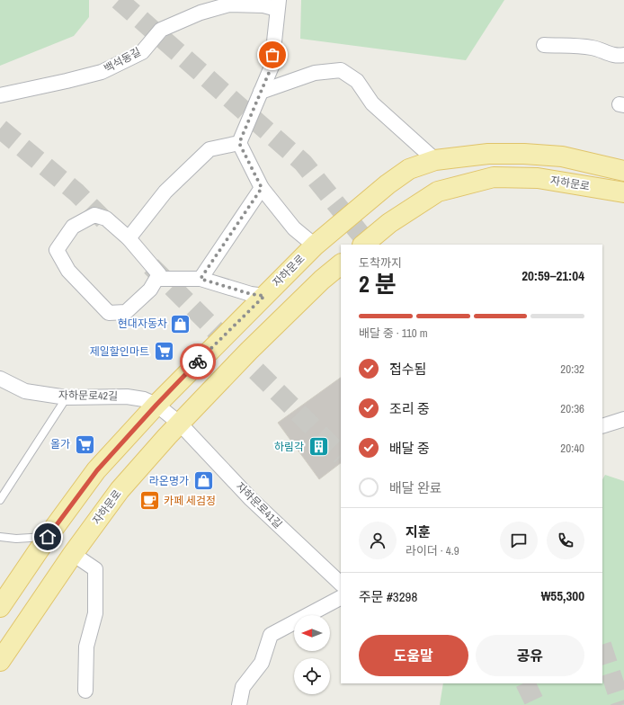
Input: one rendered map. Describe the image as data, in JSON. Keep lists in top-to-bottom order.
{
  "streets": {
    "main road": ["자하문로"],
    "street": ["백석동길", "자하문로42길", "자하문로41길"]
  },
  "crossings": [
    ["자하문로", "자하문로42길"],
    ["자하문로", "자하문로41길"],
    ["자하문로42길", "자하문로41길"]
  ],
  "places": {
    "shop": ["현대자동차", "라온명가"],
    "supermarket": ["제일할인마트", "올가"],
    "building": ["하림각"],
    "cafe": ["카페 세검정"]
  },
  "north": "left",
  "page": {
    "heading": ["2 분", "도착까지", "20:59–21:04"],
    "panel": [
      "지훈",
      "라이더 · 4.9",
      "주문 #3298",
      "₩55,300"
    ],
    "bar": "배달 중 · 110 m",
    "list": [
      ["접수됨", "20:32"],
      ["조리 중", "20:36"],
      ["배달 중", "20:40"],
      "배달 완료"
    ],
    "buttons": ["도움말", "공유"]
  }
}
